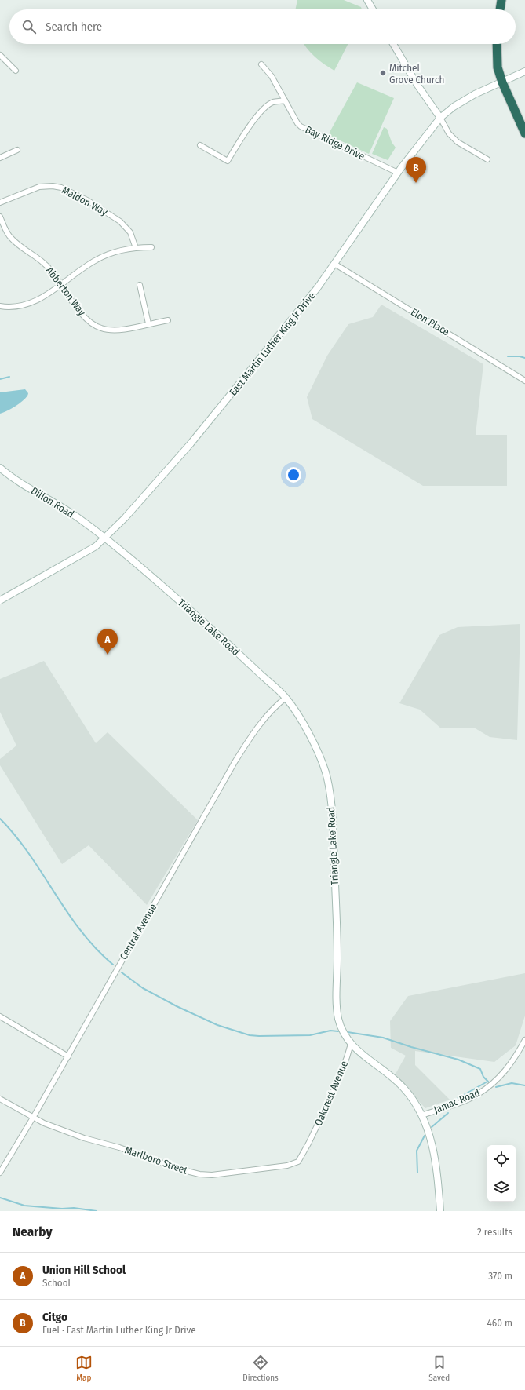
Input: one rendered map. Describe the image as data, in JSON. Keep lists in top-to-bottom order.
{
  "streets": {
    "street": [
      "Bay Ridge Drive",
      "Maldon Way",
      "Abberton Way",
      "Elon Place",
      "East Martin Luther King Jr Drive",
      "Dillon Road",
      "Triangle Lake Road",
      "Central Avenue",
      "Oakcrest Avenue",
      "Jamac Road",
      "Marlboro Street"
    ]
  },
  "crossings": [
    ["Bay Ridge Drive", "East Martin Luther King Jr Drive"],
    ["Elon Place", "East Martin Luther King Jr Drive"],
    ["East Martin Luther King Jr Drive", "Dillon Road"],
    ["East Martin Luther King Jr Drive", "Triangle Lake Road"],
    ["Dillon Road", "Triangle Lake Road"],
    ["Triangle Lake Road", "Central Avenue"],
    ["Triangle Lake Road", "Oakcrest Avenue"],
    ["Triangle Lake Road", "Jamac Road"],
    ["Central Avenue", "Marlboro Street"],
    ["Oakcrest Avenue", "Marlboro Street"]
  ],
  "places": ["Mitchel Grove Church"],
  "page": {
    "search": "Search here",
    "pins": ["B", "A"],
    "heading": ["Nearby", "2 results"],
    "list": [
      {
        "mark": "A",
        "name": "Union Hill School",
        "note": "School",
        "value": "370 m"
      },
      {
        "mark": "B",
        "name": "Citgo",
        "note": "Fuel · East Martin Luther King Jr Drive",
        "value": "460 m"
      }
    ],
    "nav": ["Map", "Directions", "Saved"]
  }
}
